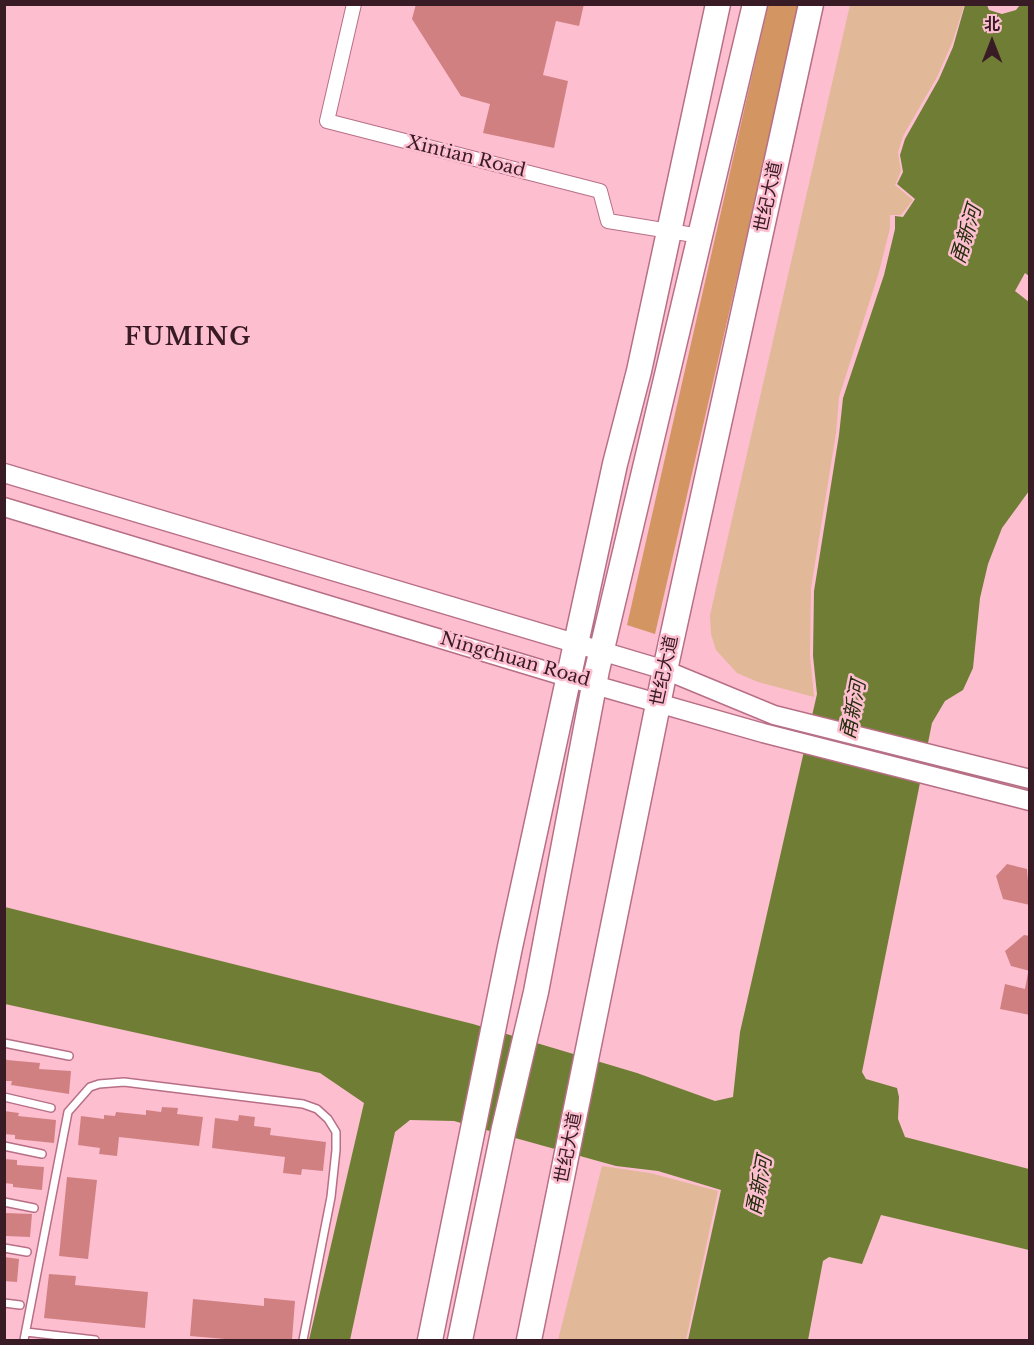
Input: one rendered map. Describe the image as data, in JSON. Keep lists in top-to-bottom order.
{
  "streets": {
    "highway": ["世纪大道"],
    "main road": ["Ningchuan Road"],
    "street": ["Xintian Road"]
  },
  "crossings": [
    ["世纪大道", "Ningchuan Road"]
  ],
  "districts": ["FUMING"],
  "water": ["甬新河"],
  "north": "top"
}
